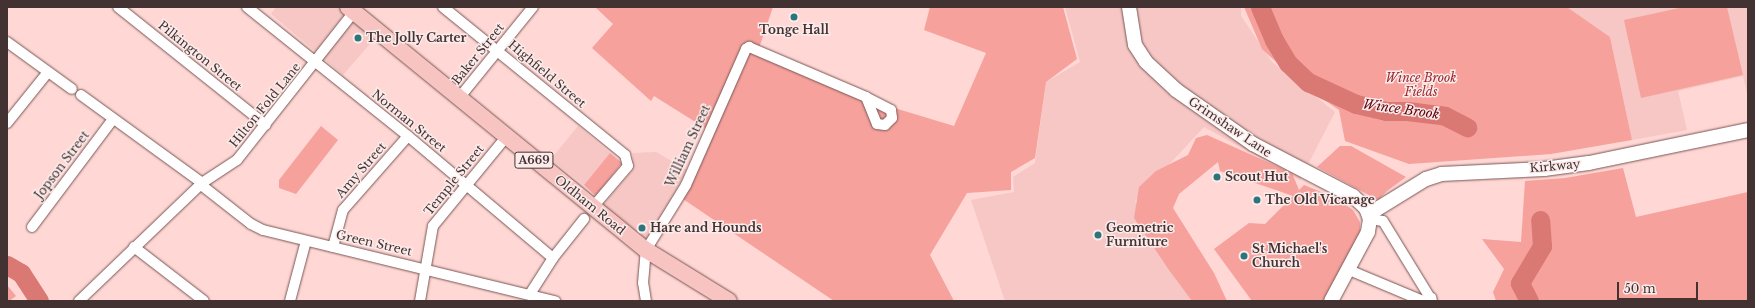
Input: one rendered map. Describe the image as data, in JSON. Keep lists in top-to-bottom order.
{
  "streets": {
    "main road": [
      "Grimshaw Lane",
      "A669",
      "Kirkway",
      "Oldham Road"
    ],
    "street": [
      "Baker Street",
      "Pilkington Street",
      "Highfield Street",
      "Hilton Fold Lane",
      "Norman Street",
      "William Street",
      "Jopson Street",
      "Amy Street",
      "Temple Street",
      "Green Street"
    ]
  },
  "crossings": [
    ["Baker Street", "Highfield Street"],
    ["Baker Street", "Oldham Road"],
    ["Pilkington Street", "Hilton Fold Lane"],
    ["Highfield Street", "Oldham Road"],
    ["Hilton Fold Lane", "Norman Street"],
    ["Hilton Fold Lane", "Oldham Road"],
    ["Hilton Fold Lane", "Green Street"],
    ["Norman Street", "Amy Street"],
    ["Norman Street", "Temple Street"],
    ["Grimshaw Lane", "Kirkway"],
    ["William Street", "Oldham Road"],
    ["Jopson Street", "Green Street"],
    ["Amy Street", "Green Street"],
    ["Temple Street", "Oldham Road"],
    ["Temple Street", "Green Street"]
  ],
  "water": ["Wince Brook"],
  "parks": ["Wince Brook Fields"],
  "places": [
    "Tonge Hall",
    "The Jolly Carter",
    "Scout Hut",
    "The Old Vicarage",
    "Hare and Hounds",
    "Geometric Furniture",
    "St Michael's Church"
  ],
  "scale_bar": "50 m"
}
